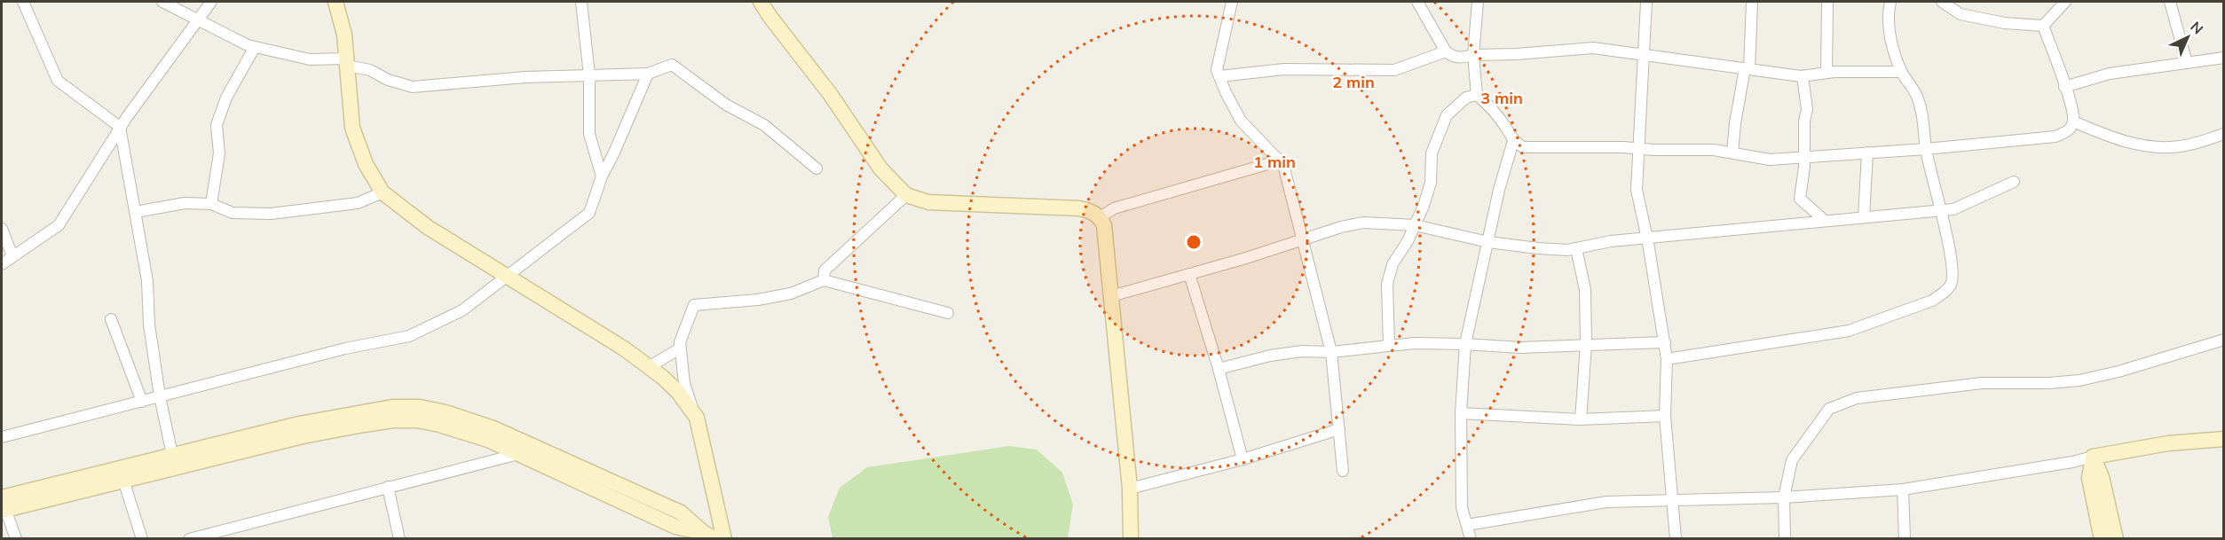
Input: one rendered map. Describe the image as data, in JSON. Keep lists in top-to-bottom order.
{
  "north": "top right",
  "rings": ["2 min", "3 min", "1 min"]
}
